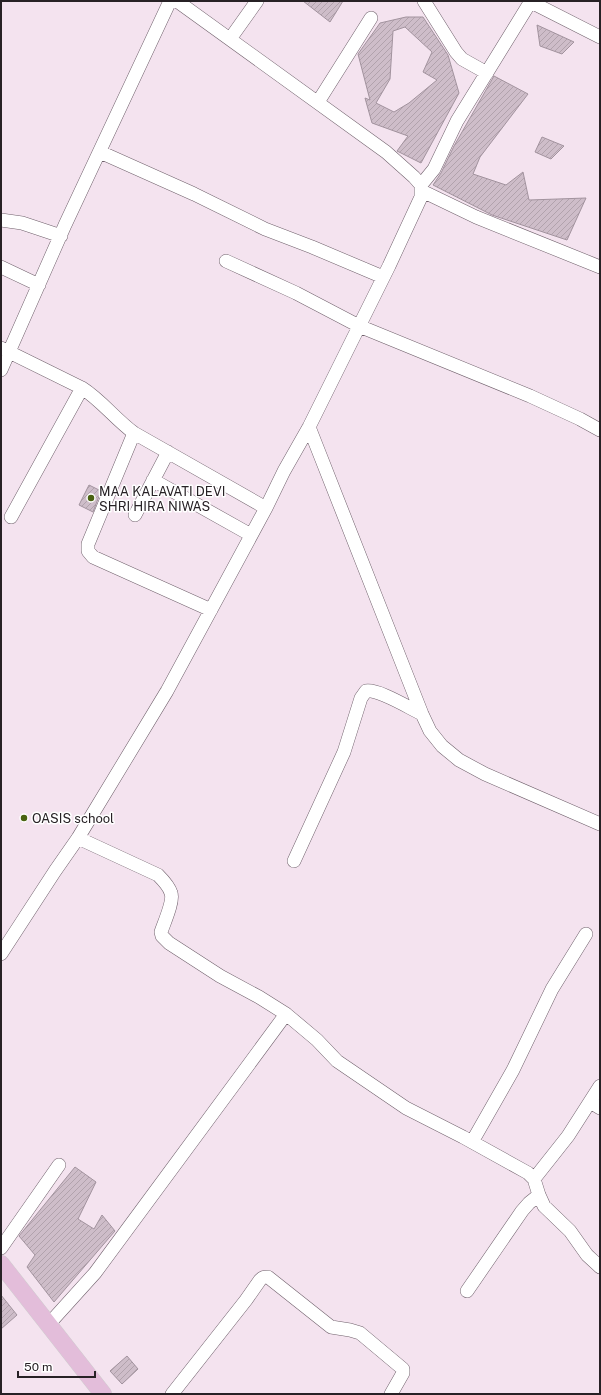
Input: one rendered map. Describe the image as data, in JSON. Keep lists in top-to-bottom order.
{
  "places": ["MAA KALAVATI DEVI SHRI HIRA NIWAS", "OASIS school"],
  "scale_bar": "50 m"
}
